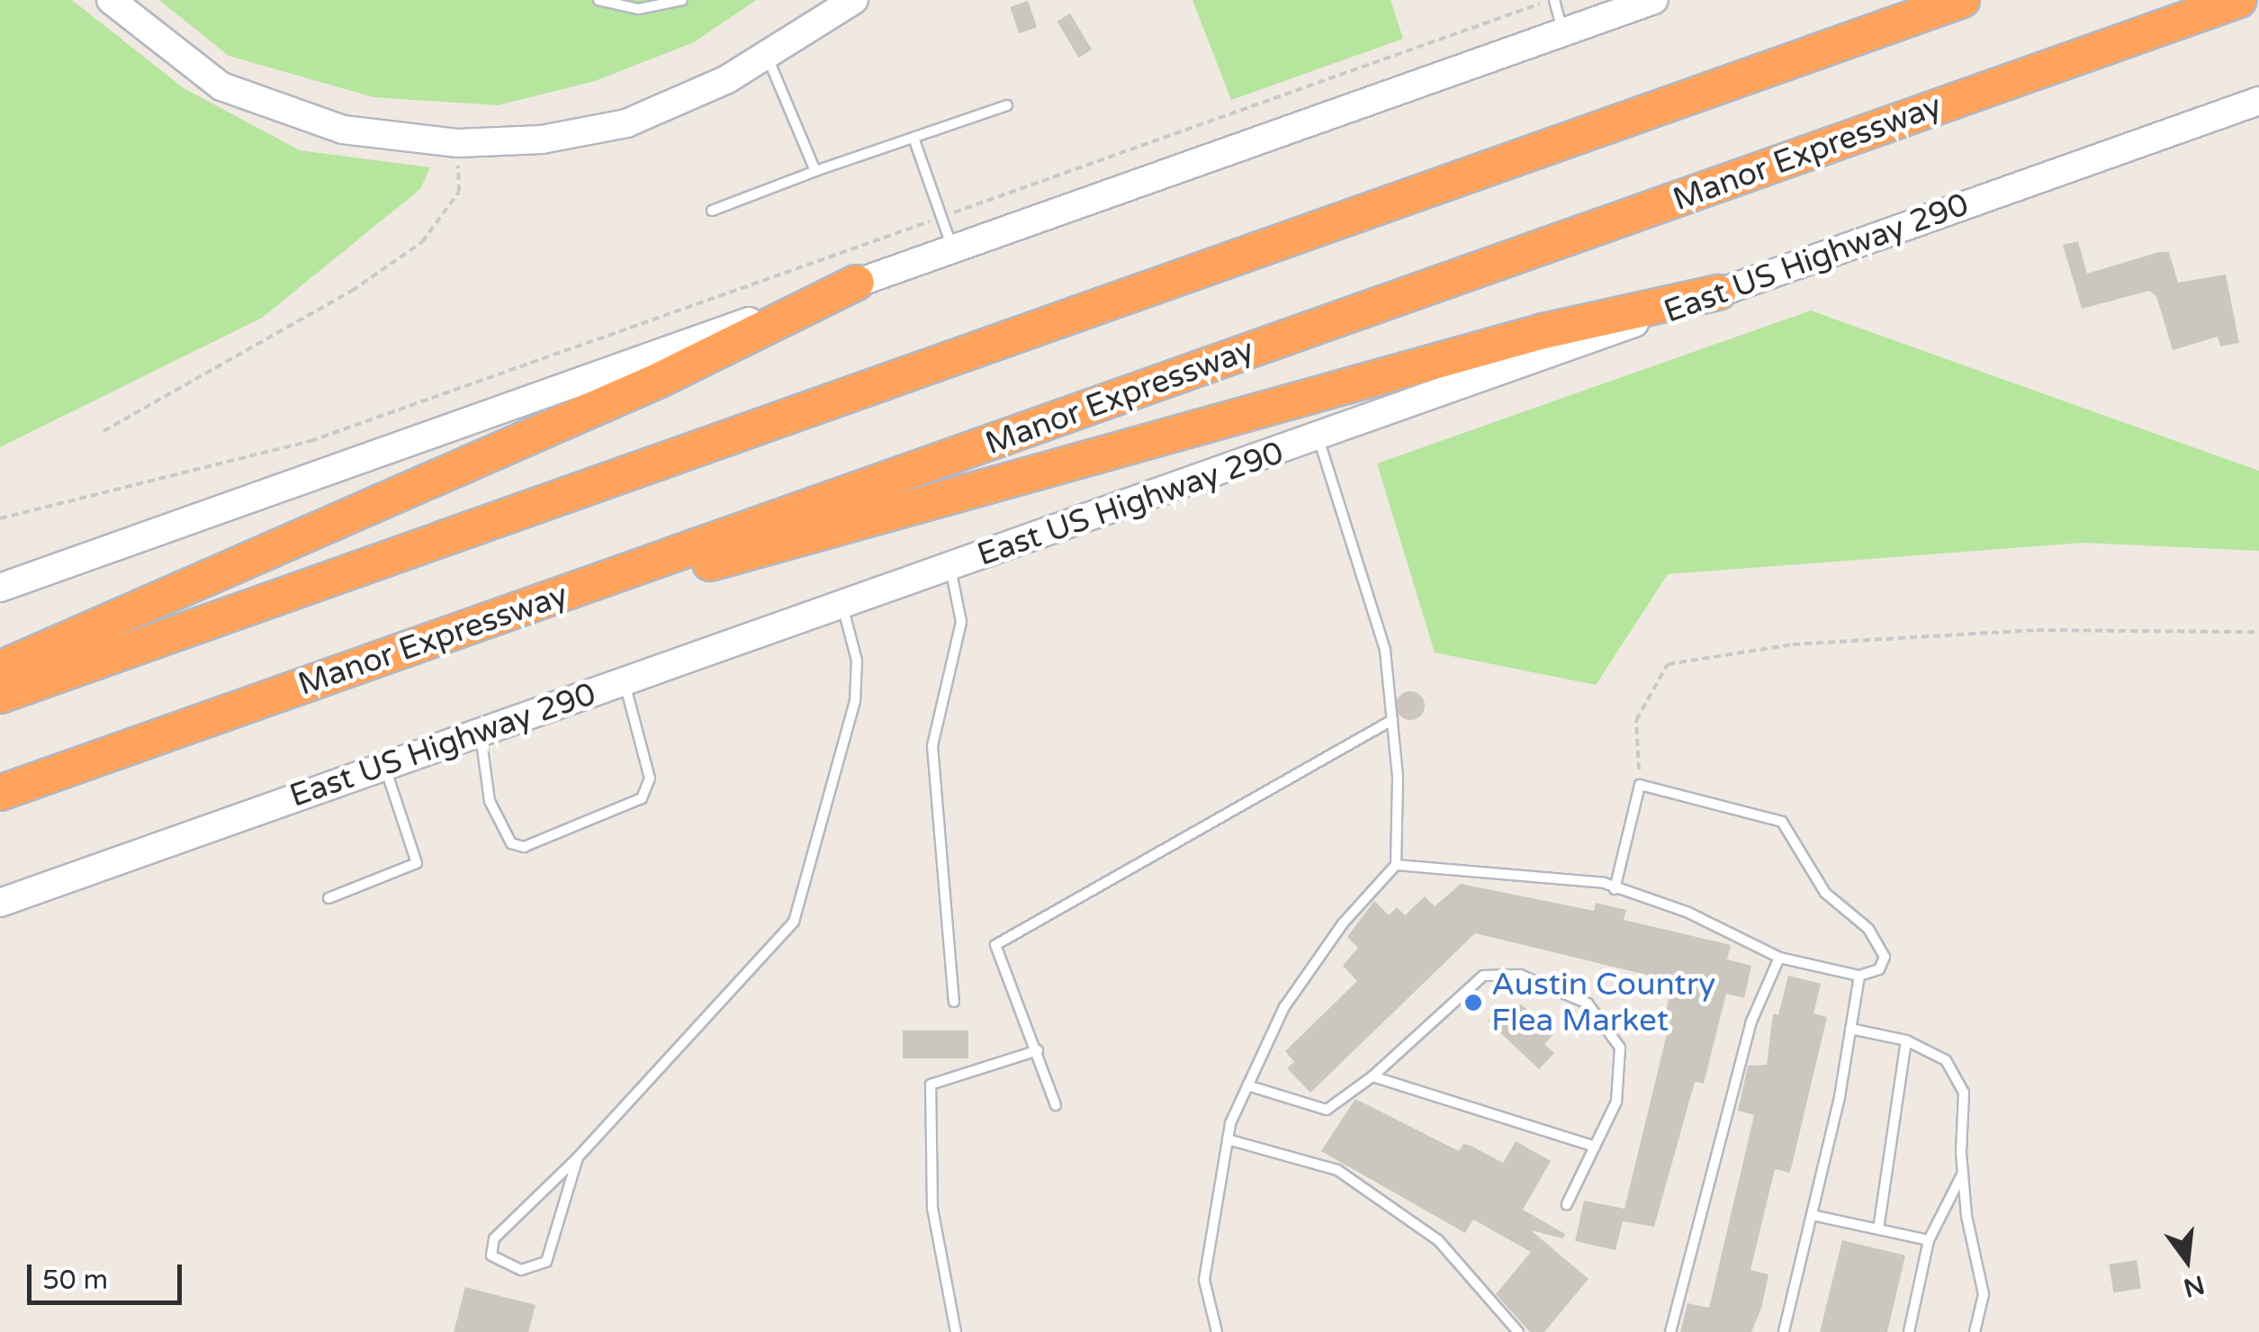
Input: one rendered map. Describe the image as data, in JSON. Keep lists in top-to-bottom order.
{
  "streets": {
    "highway": ["Manor Expressway"],
    "main road": ["East US Highway 290"]
  },
  "places": ["Austin Country Flea Market"],
  "scale_bar": "50 m",
  "north": "bottom"
}
